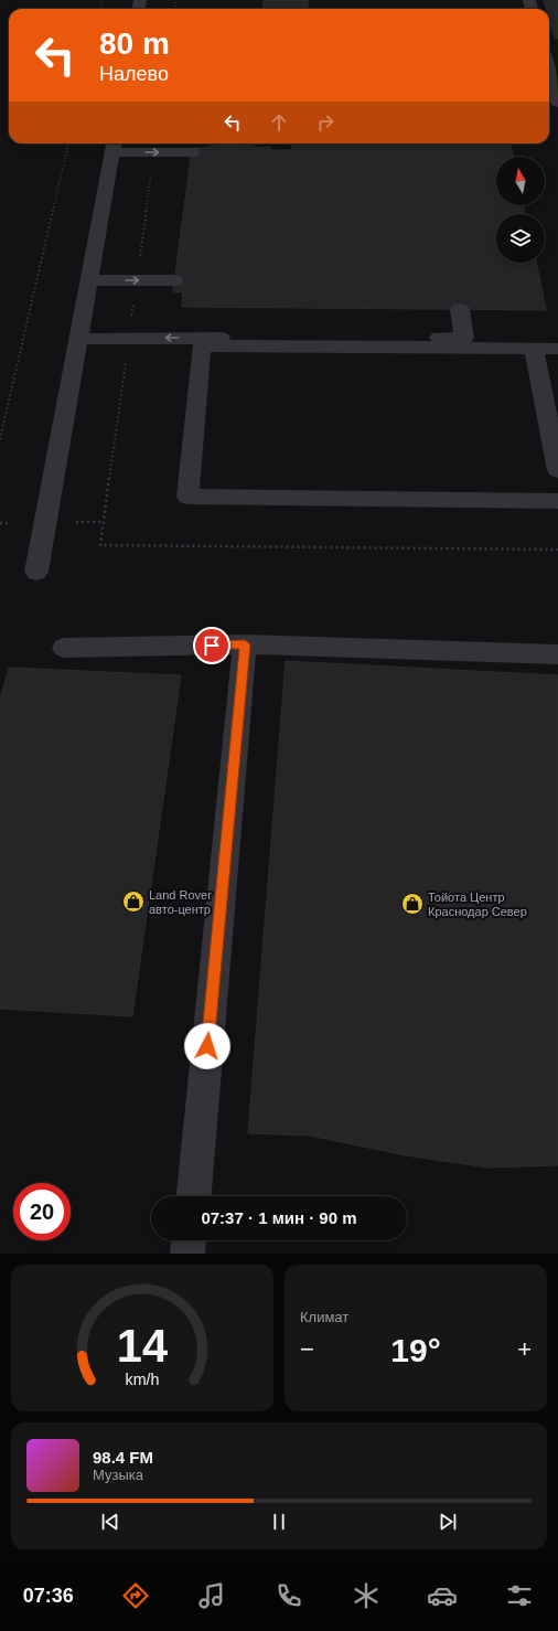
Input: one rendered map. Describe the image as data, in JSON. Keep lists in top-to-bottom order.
{
  "places": {
    "shop": ["Land Rover авто-центр", "Тойота Центр Краснодар Север"]
  },
  "north": "top",
  "page": {
    "turn": ["80 m", "Налево"],
    "limit": "20",
    "trip": "07:37 · 1 мин · 90 m",
    "tile": "Климат",
    "heat": ["−", "19°", "+"],
    "song": ["98.4 FM", "Музыка"],
    "tabs": "07:36",
    "gauge": ["14", "km/h"]
  }
}
